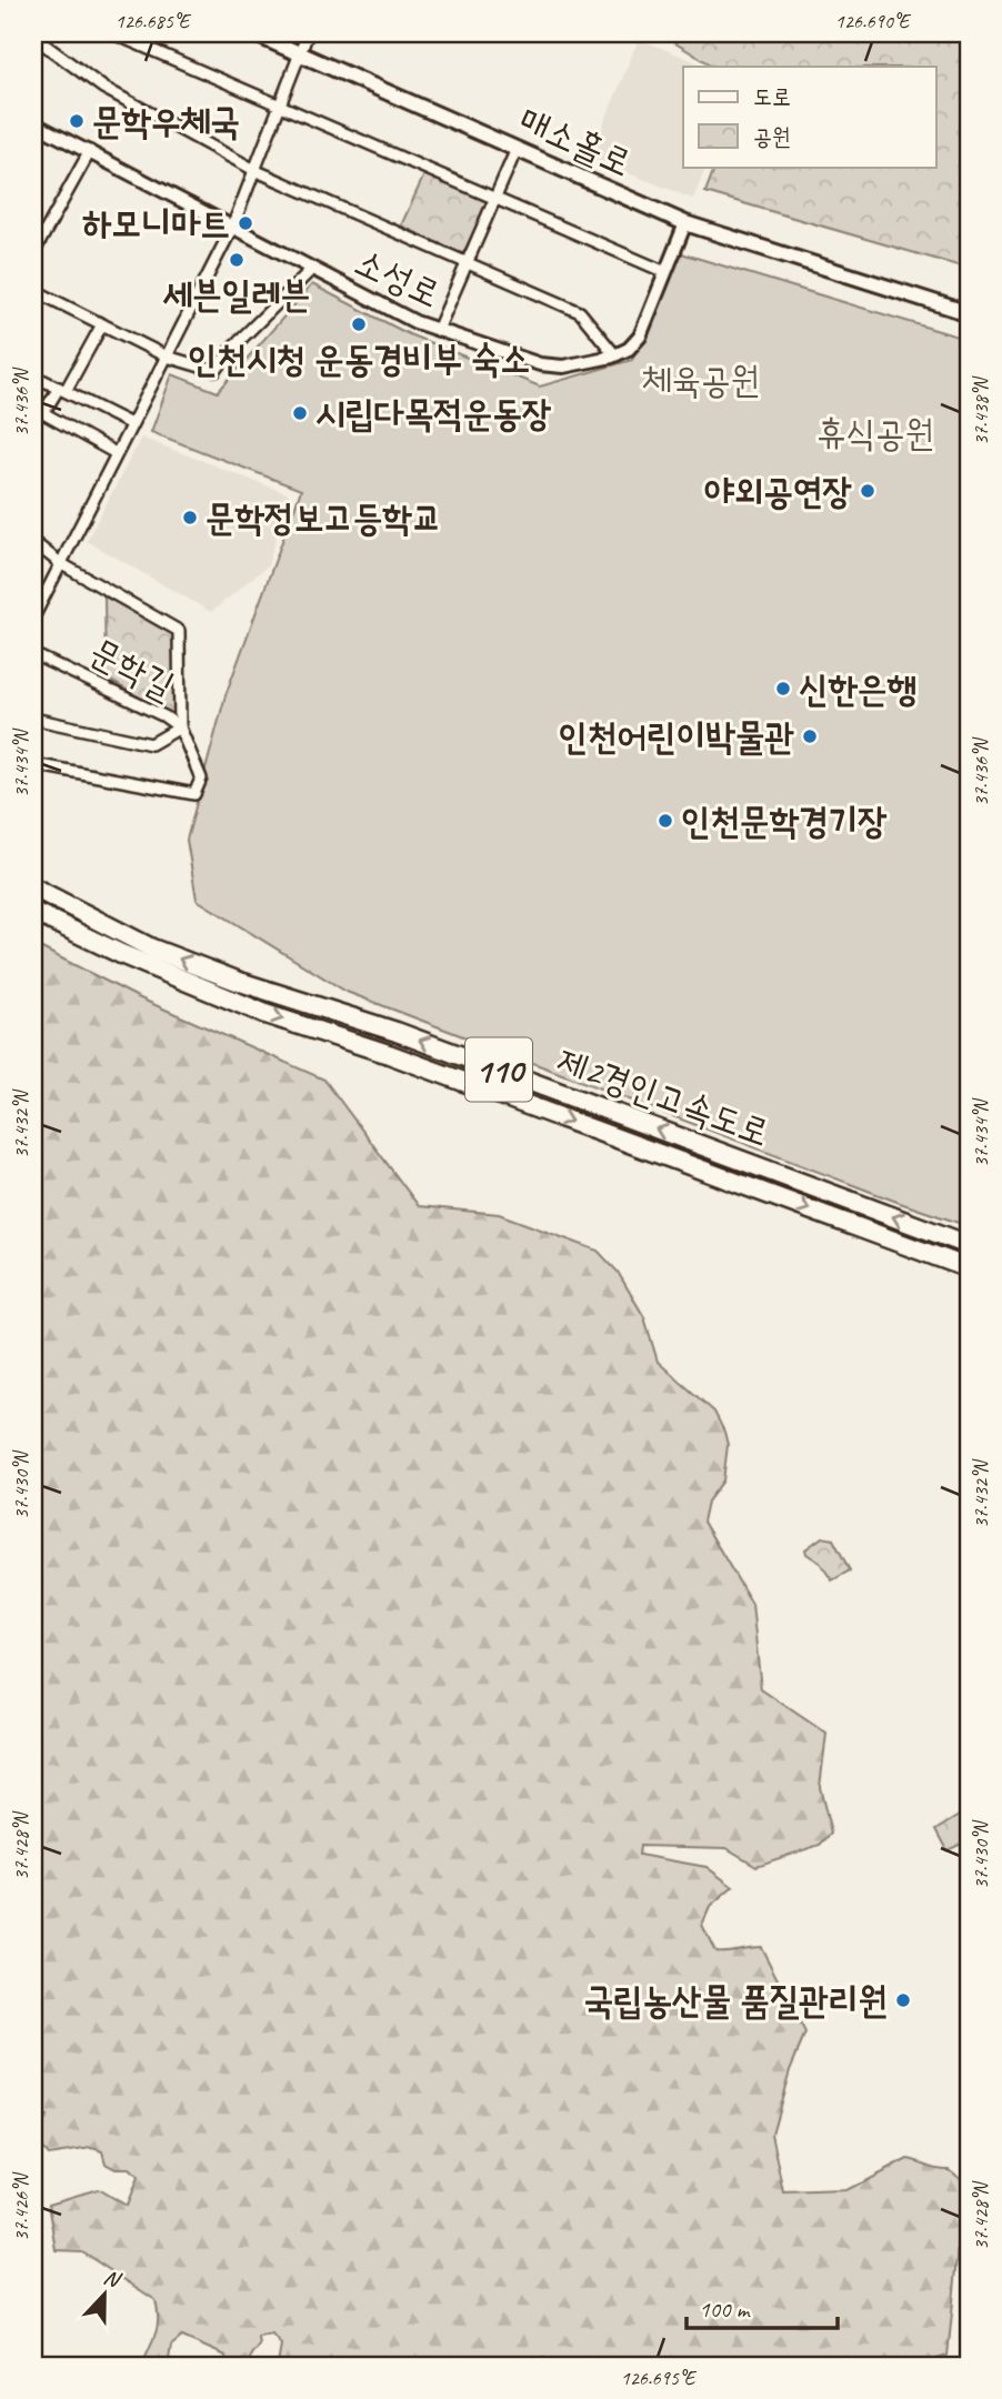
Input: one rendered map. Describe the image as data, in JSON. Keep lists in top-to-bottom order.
{
  "streets": {
    "highway": ["110", "제2경인고속도로"],
    "main road": ["매소홀로"],
    "street": ["소성로", "문학길"]
  },
  "parks": ["체육공원", "휴식공원"],
  "places": [
    "문학우체국",
    "하모니마트",
    "세븐일레븐",
    "인천시청 운동경비부 숙소",
    "시립다목적운동장",
    "야외공연장",
    "문학정보고등학교",
    "신한은행",
    "인천어린이박물관",
    "인천문학경기장",
    "국립농산물 품질관리원"
  ],
  "legend": ["도로", "공원"],
  "scale_bar": "100 m",
  "north": "top",
  "coordinates": [
    "126.685°E",
    "126.690°E",
    "37.436°N",
    "37.438°N",
    "37.434°N",
    "37.432°N",
    "37.430°N",
    "37.428°N",
    "37.426°N",
    "126.695°E"
  ]
}
